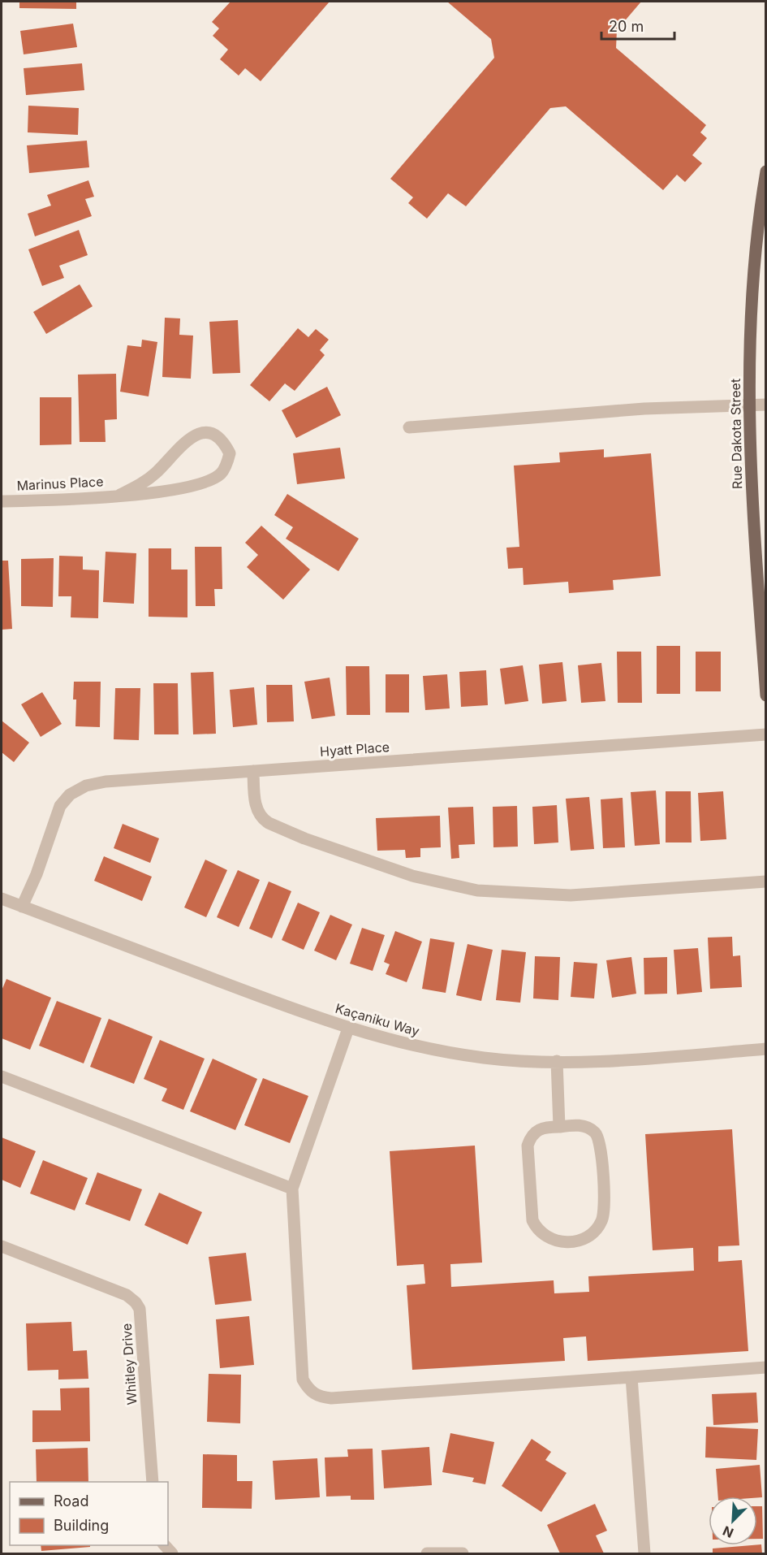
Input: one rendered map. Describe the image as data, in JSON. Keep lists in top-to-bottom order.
{
  "streets": {
    "main road": ["Rue Dakota Street"],
    "street": [
      "Marinus Place",
      "Hyatt Place",
      "Kaçaniku Way",
      "Whitley Drive"
    ]
  },
  "crossings": [
    ["Hyatt Place", "Kaçaniku Way"]
  ],
  "legend": ["Road", "Building"],
  "scale_bar": "20 m",
  "north": "bottom left"
}
